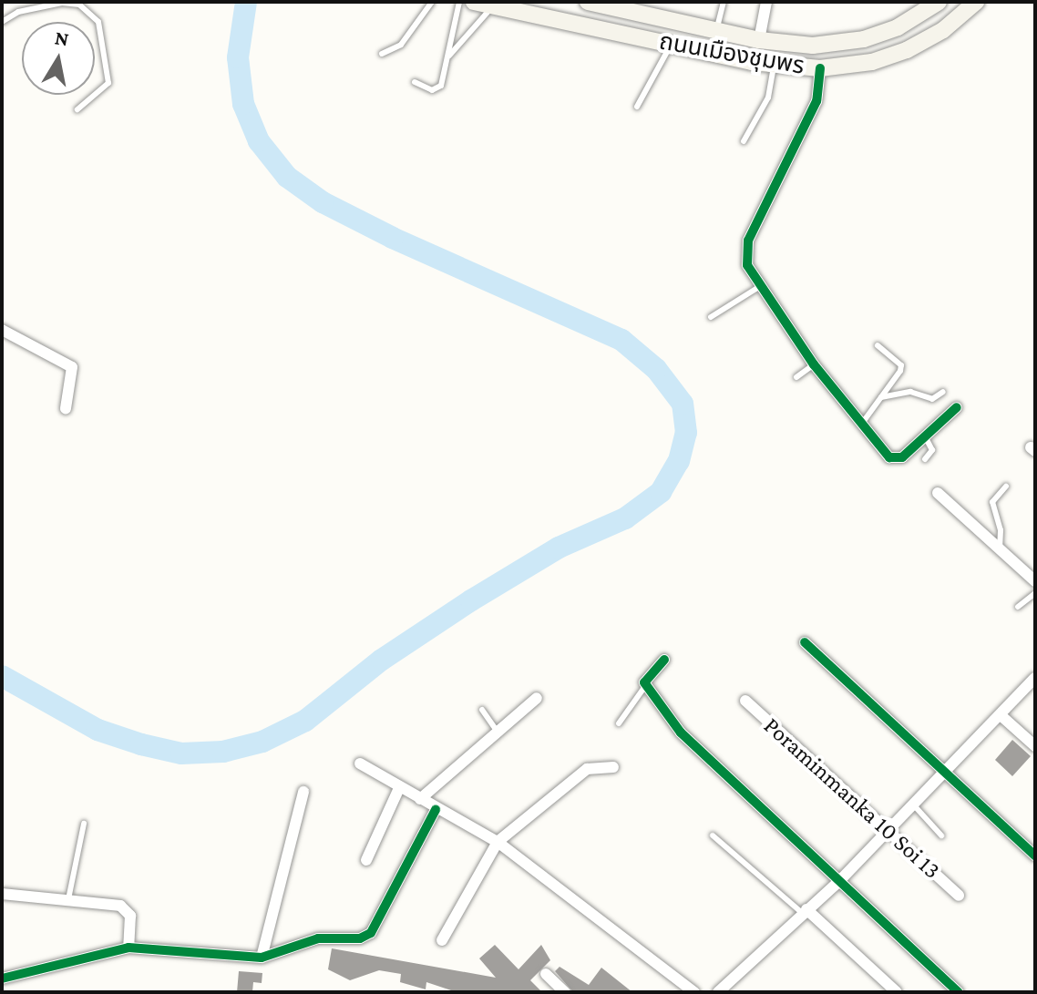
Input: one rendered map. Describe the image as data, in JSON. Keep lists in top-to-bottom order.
{
  "streets": {
    "main road": ["ถนนเมืองชุมพร"],
    "street": ["Poraminmanka 10 Soi 13"]
  },
  "north": "top"
}
